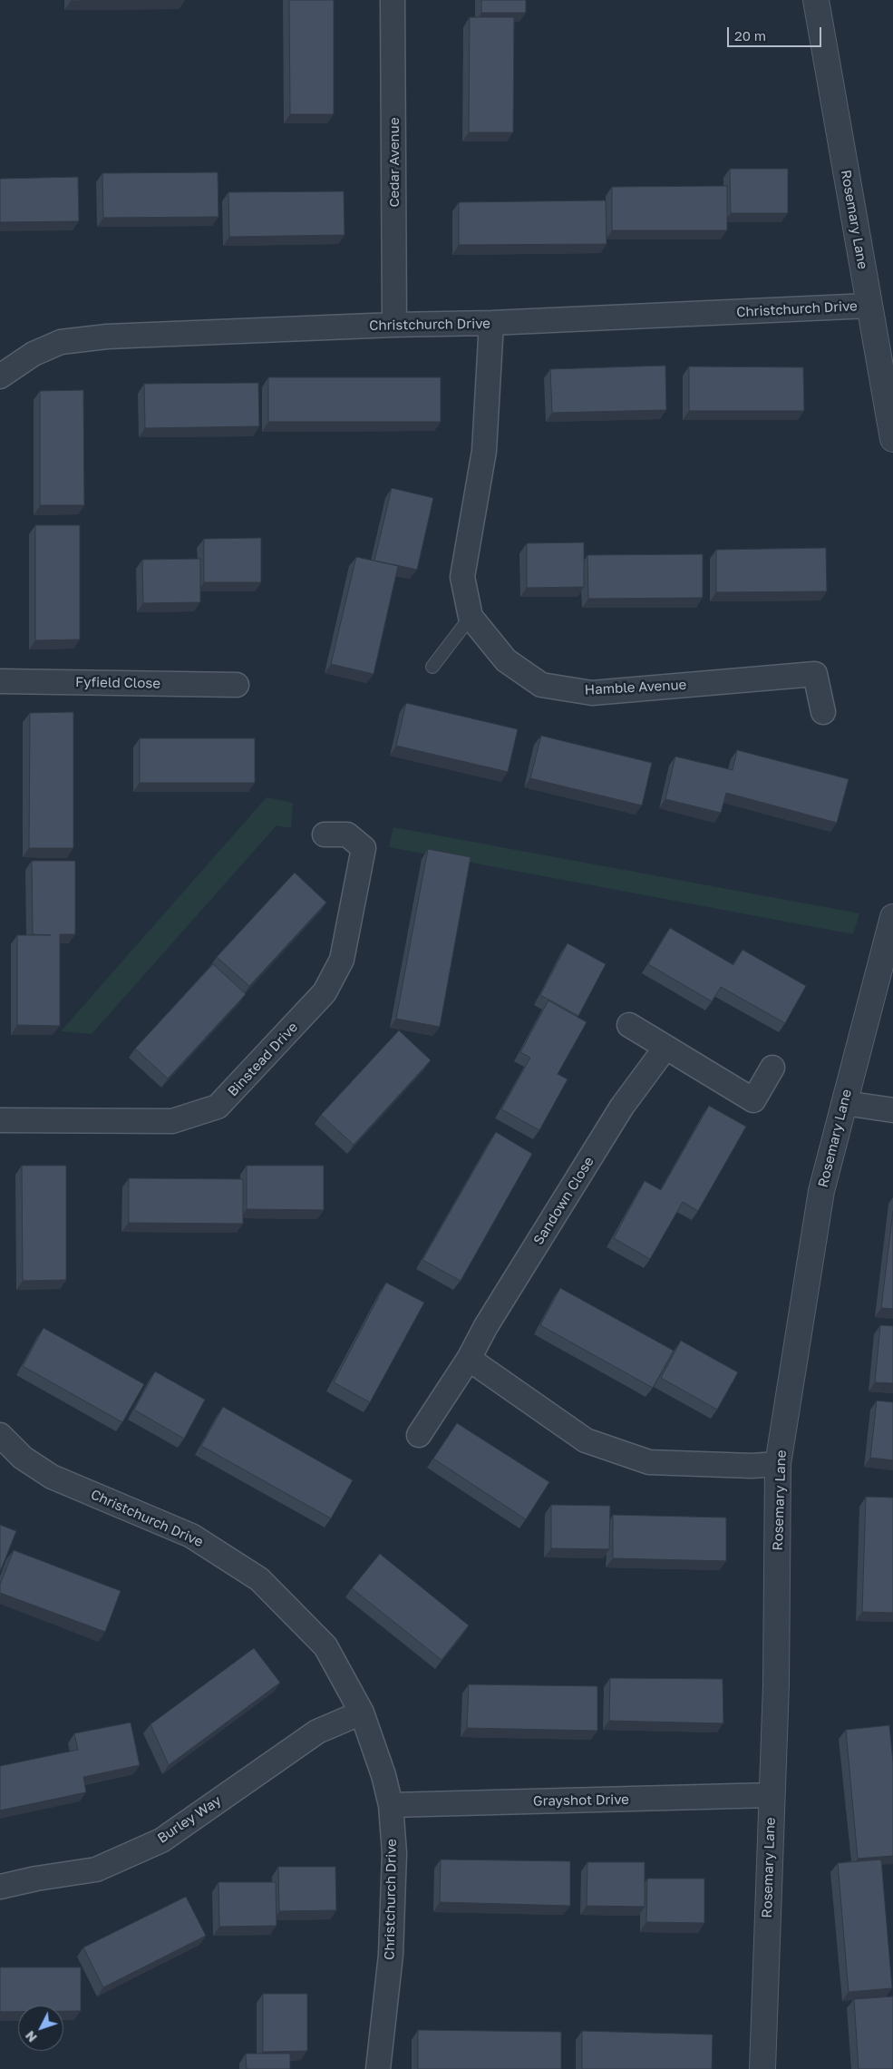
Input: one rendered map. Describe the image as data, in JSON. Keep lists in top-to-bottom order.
{
  "streets": {
    "street": [
      "Cedar Avenue",
      "Rosemary Lane",
      "Christchurch Drive",
      "Fyfield Close",
      "Hamble Avenue",
      "Binstead Drive",
      "Sandown Close",
      "Grayshot Drive",
      "Burley Way"
    ]
  },
  "crossings": [
    ["Cedar Avenue", "Christchurch Drive"],
    ["Rosemary Lane", "Christchurch Drive"],
    ["Rosemary Lane", "Grayshot Drive"],
    ["Christchurch Drive", "Hamble Avenue"],
    ["Christchurch Drive", "Grayshot Drive"],
    ["Christchurch Drive", "Burley Way"]
  ],
  "scale_bar": "20 m",
  "north": "bottom left"
}
